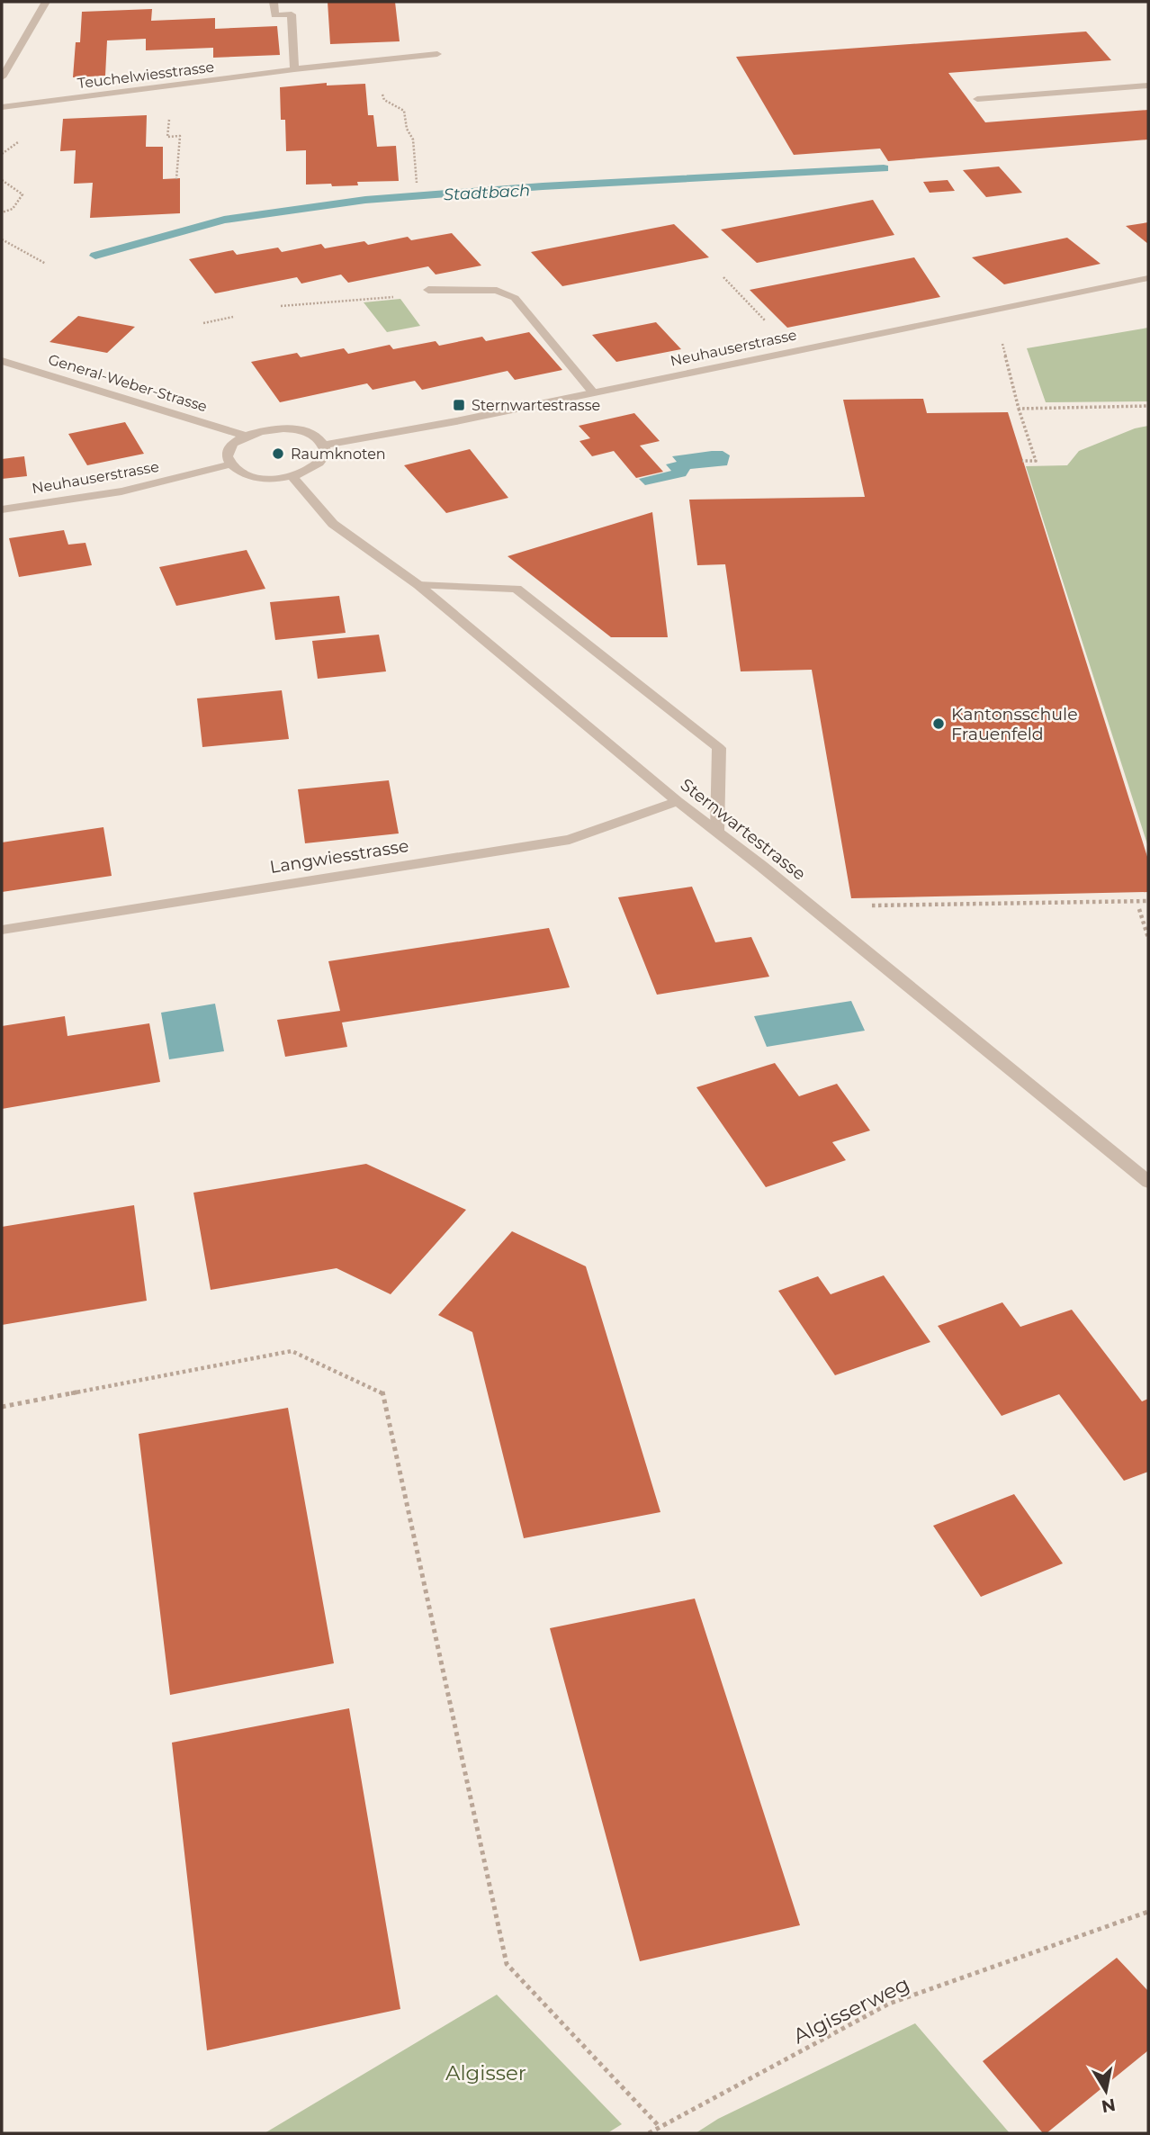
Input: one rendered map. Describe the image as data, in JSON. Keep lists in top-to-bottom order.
{
  "streets": {
    "street": [
      "Teuchelwiesstrasse",
      "Neuhauserstrasse",
      "General-Weber-Strasse",
      "Sternwartestrasse",
      "Langwiesstrasse"
    ],
    "path": ["Algisserweg"]
  },
  "crossings": [
    ["Sternwartestrasse", "Langwiesstrasse"]
  ],
  "water": ["Stadtbach"],
  "parks": ["Algisser"],
  "places": {
    "transit": ["Sternwartestrasse"],
    "other": ["Raumknoten", "Kantonsschule Frauenfeld"]
  },
  "north": "bottom"
}
